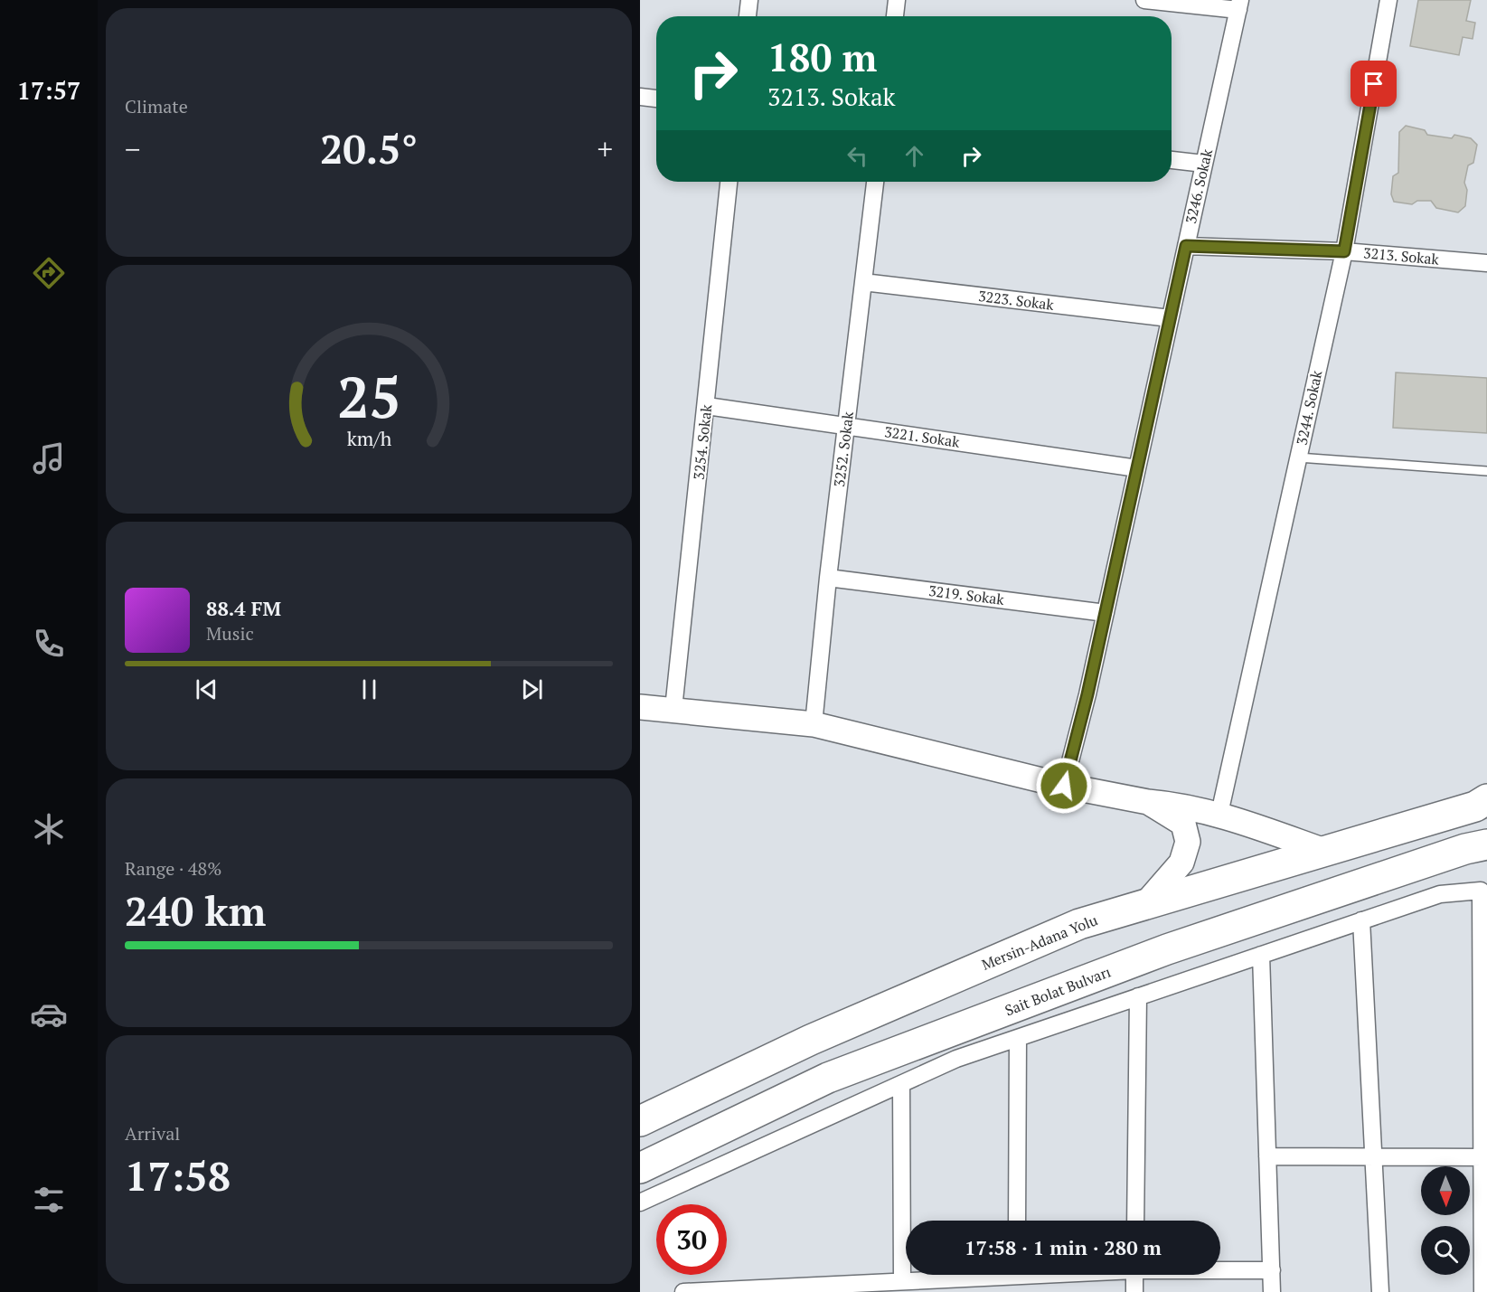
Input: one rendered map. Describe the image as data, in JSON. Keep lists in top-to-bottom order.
{
  "streets": {
    "highway": ["Mersin-Adana Yolu", "Sait Bolat Bulvarı"],
    "street": [
      "3246. Sokak",
      "3213. Sokak",
      "3223. Sokak",
      "3244. Sokak",
      "3221. Sokak",
      "3254. Sokak",
      "3252. Sokak",
      "3219. Sokak"
    ]
  },
  "crossings": [
    ["3246. Sokak", "3213. Sokak"],
    ["3246. Sokak", "3223. Sokak"],
    ["3246. Sokak", "3221. Sokak"],
    ["3246. Sokak", "3219. Sokak"],
    ["3213. Sokak", "3244. Sokak"],
    ["3223. Sokak", "3252. Sokak"],
    ["3221. Sokak", "3254. Sokak"],
    ["3221. Sokak", "3252. Sokak"],
    ["3252. Sokak", "3219. Sokak"]
  ],
  "north": "bottom",
  "page": {
    "tabs": "17:57",
    "tile": [
      "Climate",
      ["Range · 48%", "240 km"],
      ["Arrival", "17:58"]
    ],
    "turn": ["180 m", "3213. Sokak"],
    "heat": ["−", "20.5°", "+"],
    "song": ["88.4 FM", "Music"],
    "limit": "30",
    "trip": "17:58 · 1 min · 280 m",
    "gauge": ["25", "km/h"]
  }
}
